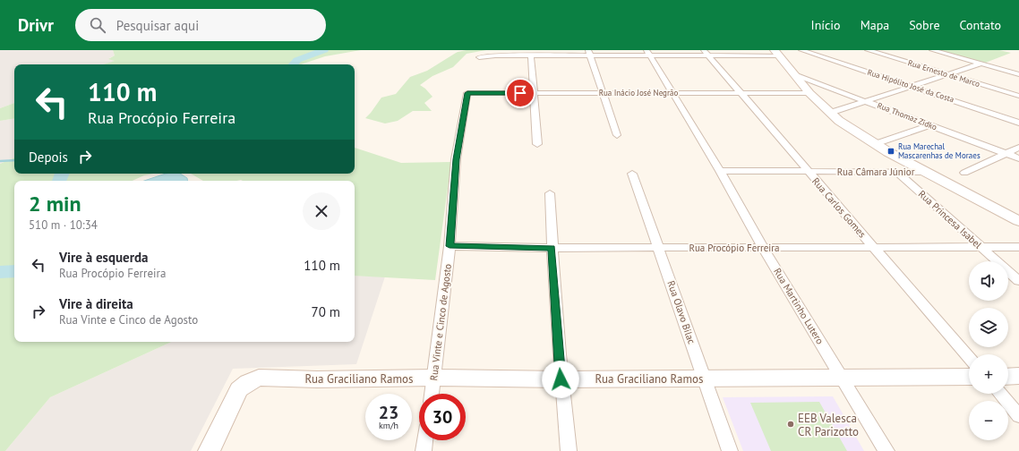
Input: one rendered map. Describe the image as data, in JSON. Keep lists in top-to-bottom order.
{
  "streets": {
    "street": [
      "Rua Ernesto de Marco",
      "Rua Hipólito José da Costa",
      "Rua Inácio José Negrão",
      "Rua Thomaz Zidko",
      "Rua Câmara Júnior",
      "Rua Carlos Gomes",
      "Rua Princesa Isabel",
      "Rua Procópio Ferreira",
      "Rua Martinho Lutero",
      "Rua Olavo Bilac",
      "Rua Vinte e Cinco de Agosto",
      "Rua Graciliano Ramos"
    ]
  },
  "crossings": [
    ["Rua Inácio José Negrão", "Rua Carlos Gomes"],
    ["Rua Inácio José Negrão", "Rua Martinho Lutero"],
    ["Rua Inácio José Negrão", "Rua Vinte e Cinco de Agosto"],
    ["Rua Câmara Júnior", "Rua Carlos Gomes"],
    ["Rua Câmara Júnior", "Rua Princesa Isabel"],
    ["Rua Câmara Júnior", "Rua Martinho Lutero"],
    ["Rua Carlos Gomes", "Rua Procópio Ferreira"],
    ["Rua Princesa Isabel", "Rua Procópio Ferreira"],
    ["Rua Procópio Ferreira", "Rua Martinho Lutero"],
    ["Rua Procópio Ferreira", "Rua Olavo Bilac"],
    ["Rua Procópio Ferreira", "Rua Vinte e Cinco de Agosto"],
    ["Rua Martinho Lutero", "Rua Graciliano Ramos"],
    ["Rua Olavo Bilac", "Rua Graciliano Ramos"],
    ["Rua Vinte e Cinco de Agosto", "Rua Graciliano Ramos"]
  ],
  "places": {
    "transit": ["Rua Marechal Mascarenhas de Moraes"],
    "other": ["EEB Valesca CR Parizotto"]
  },
  "page": {
    "header": "Drivr",
    "search": "Pesquisar aqui",
    "nav": [
      "Início",
      "Mapa",
      "Sobre",
      "Contato"
    ],
    "turn": ["110 m", "Rua Procópio Ferreira"],
    "then": "Depois",
    "heading": ["2 min", "510 m · 10:34"],
    "list": [
      {
        "name": "Vire à esquerda",
        "note": "Rua Procópio Ferreira",
        "value": "110 m"
      },
      {
        "name": "Vire à direita",
        "note": "Rua Vinte e Cinco de Agosto",
        "value": "70 m"
      }
    ],
    "map_buttons": ["+", "−"],
    "speed": "23 km/h",
    "limit": "30"
  }
}
